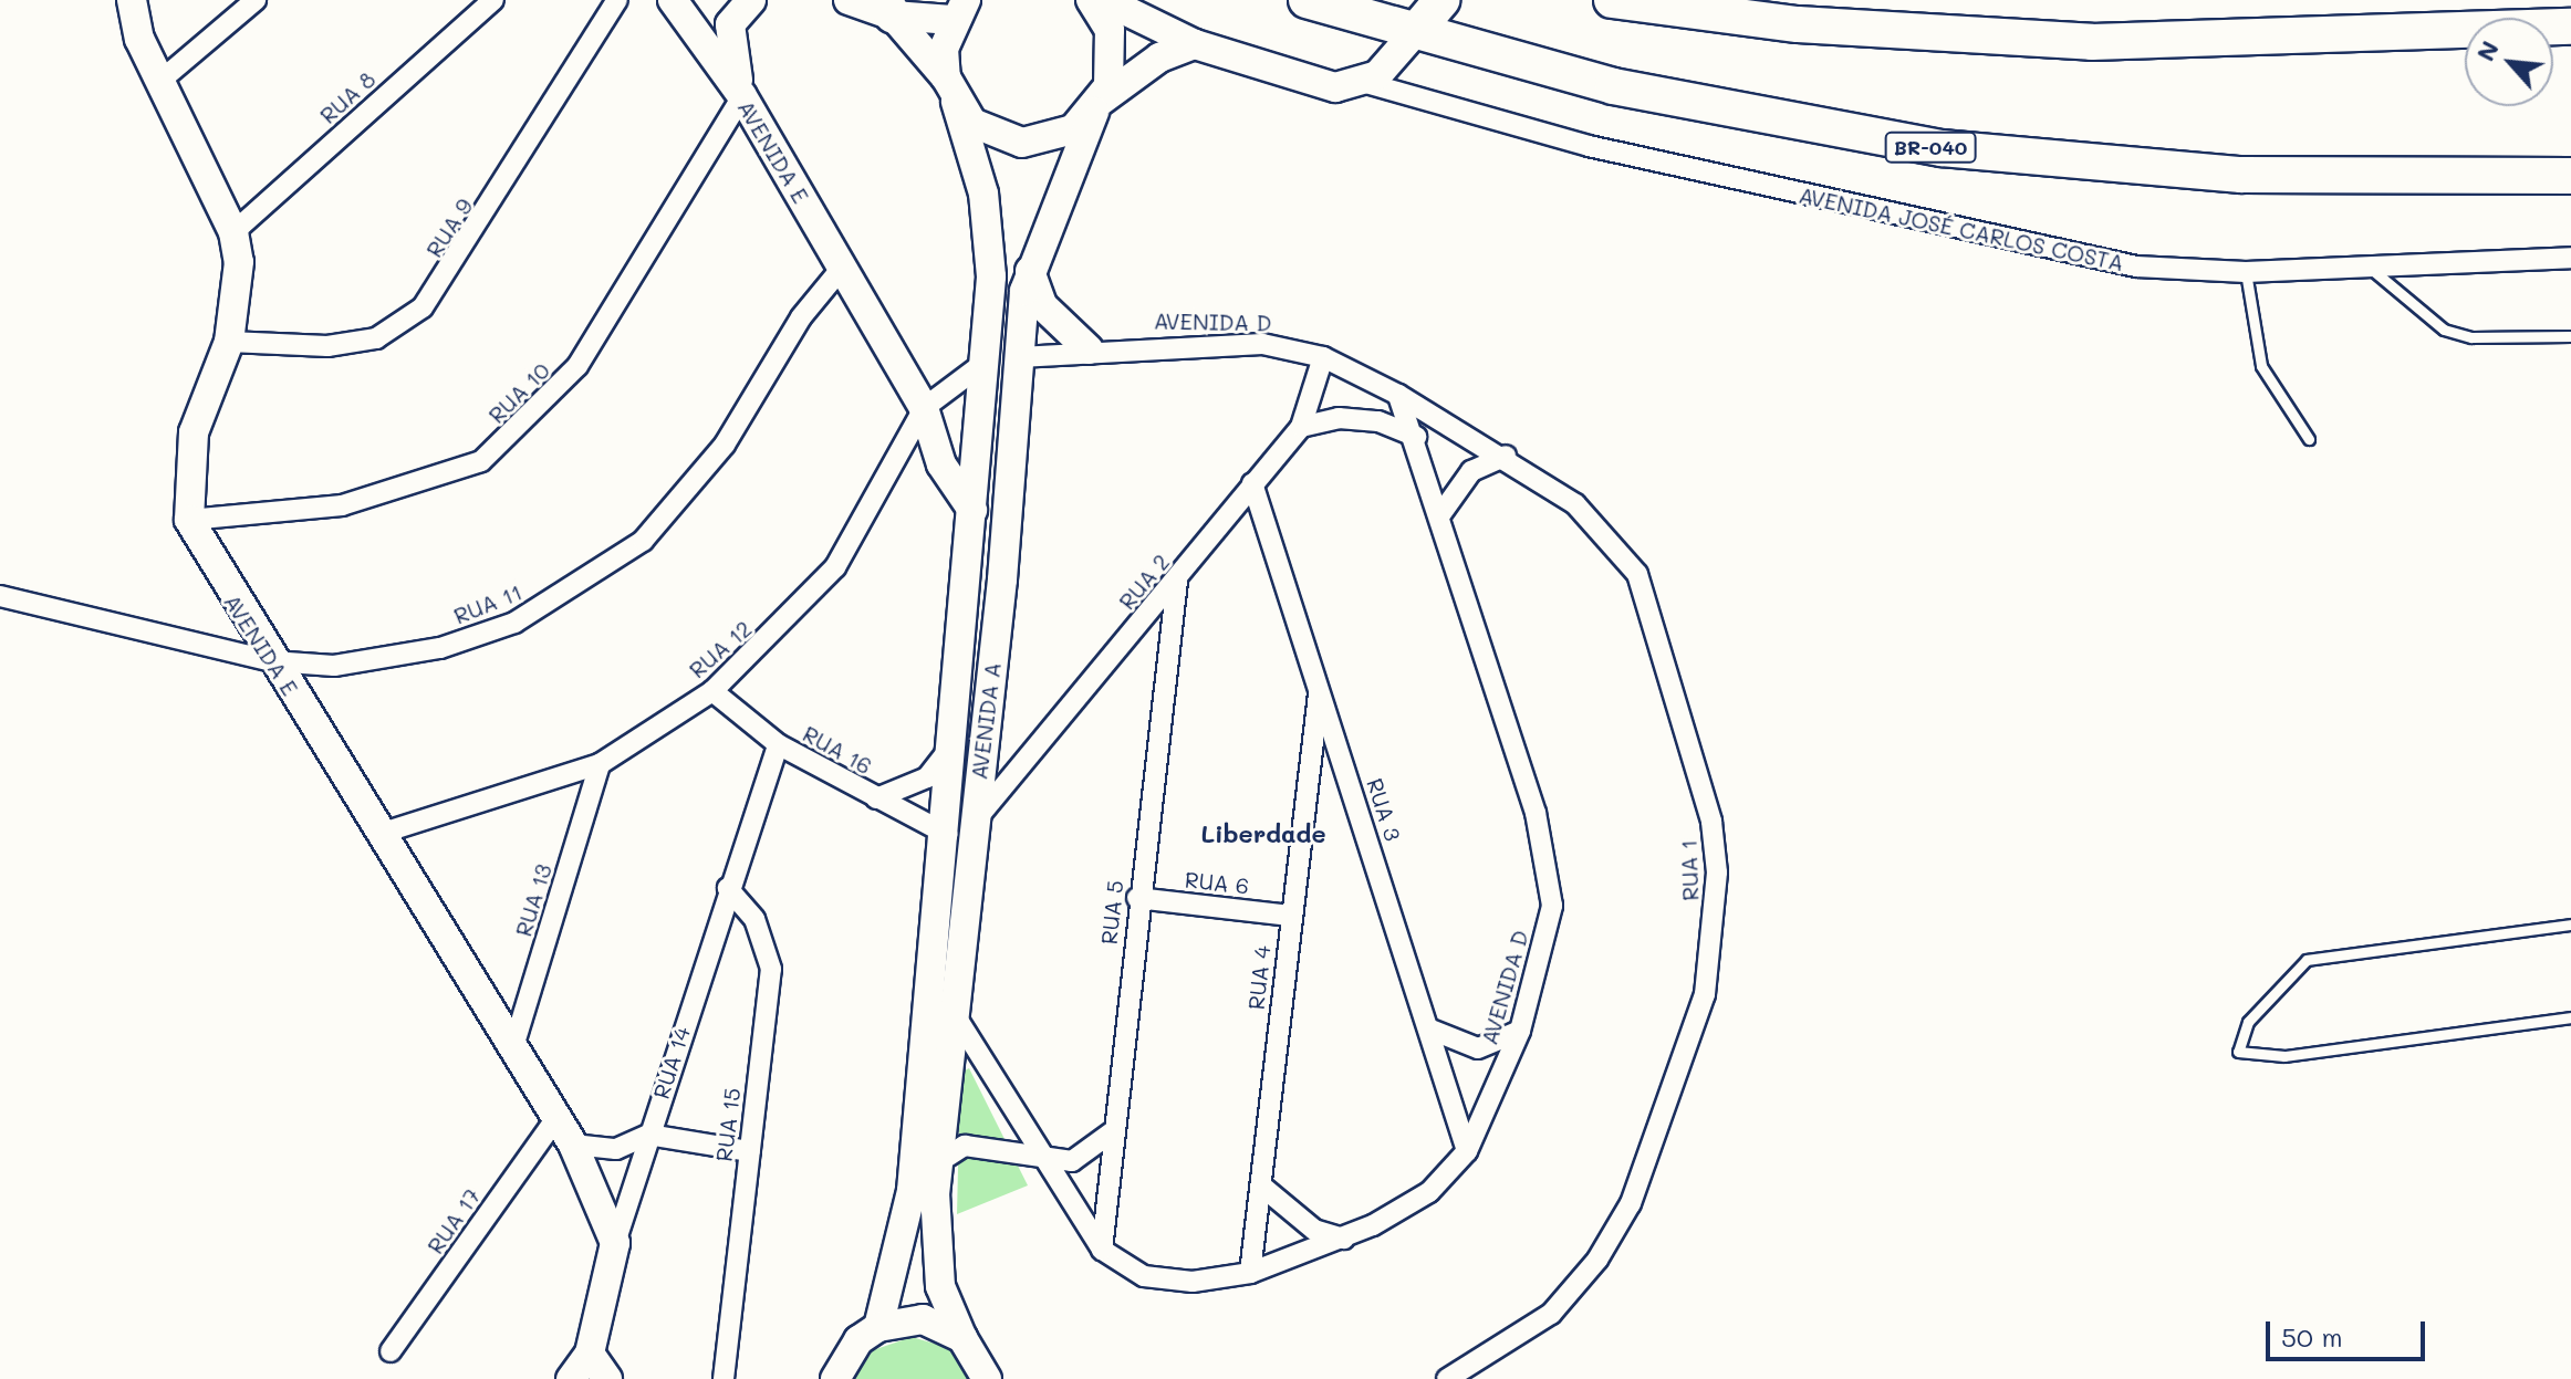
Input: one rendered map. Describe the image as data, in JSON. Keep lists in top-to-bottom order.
{
  "streets": {
    "highway": ["BR-040"],
    "street": [
      "RUA 8",
      "AVENIDA E",
      "RUA 9",
      "AVENIDA JOSÉ CARLOS COSTA",
      "AVENIDA D",
      "RUA 10",
      "RUA 2",
      "RUA 11",
      "RUA 12",
      "AVENIDA A",
      "RUA 16",
      "RUA 3",
      "RUA 1",
      "RUA 6",
      "RUA 13",
      "RUA 5",
      "RUA 4",
      "RUA 14",
      "RUA 15",
      "RUA 17"
    ]
  },
  "crossings": [
    ["AVENIDA E", "RUA 10"],
    ["AVENIDA E", "RUA 11"],
    ["AVENIDA E", "RUA 12"],
    ["AVENIDA E", "AVENIDA A"],
    ["AVENIDA E", "RUA 13"],
    ["AVENIDA E", "RUA 14"],
    ["AVENIDA E", "RUA 17"],
    ["AVENIDA D", "RUA 2"],
    ["AVENIDA D", "AVENIDA A"],
    ["AVENIDA D", "RUA 3"],
    ["AVENIDA D", "RUA 1"],
    ["AVENIDA D", "RUA 5"],
    ["AVENIDA D", "RUA 4"],
    ["RUA 2", "AVENIDA A"],
    ["RUA 2", "RUA 3"],
    ["RUA 2", "RUA 5"],
    ["RUA 12", "AVENIDA A"],
    ["RUA 12", "RUA 16"],
    ["RUA 12", "RUA 13"],
    ["AVENIDA A", "RUA 16"],
    ["RUA 16", "RUA 14"],
    ["RUA 3", "RUA 4"],
    ["RUA 6", "RUA 5"],
    ["RUA 6", "RUA 4"],
    ["RUA 14", "RUA 15"]
  ],
  "districts": ["Liberdade"],
  "scale_bar": "50 m",
  "north": "top left"
}
